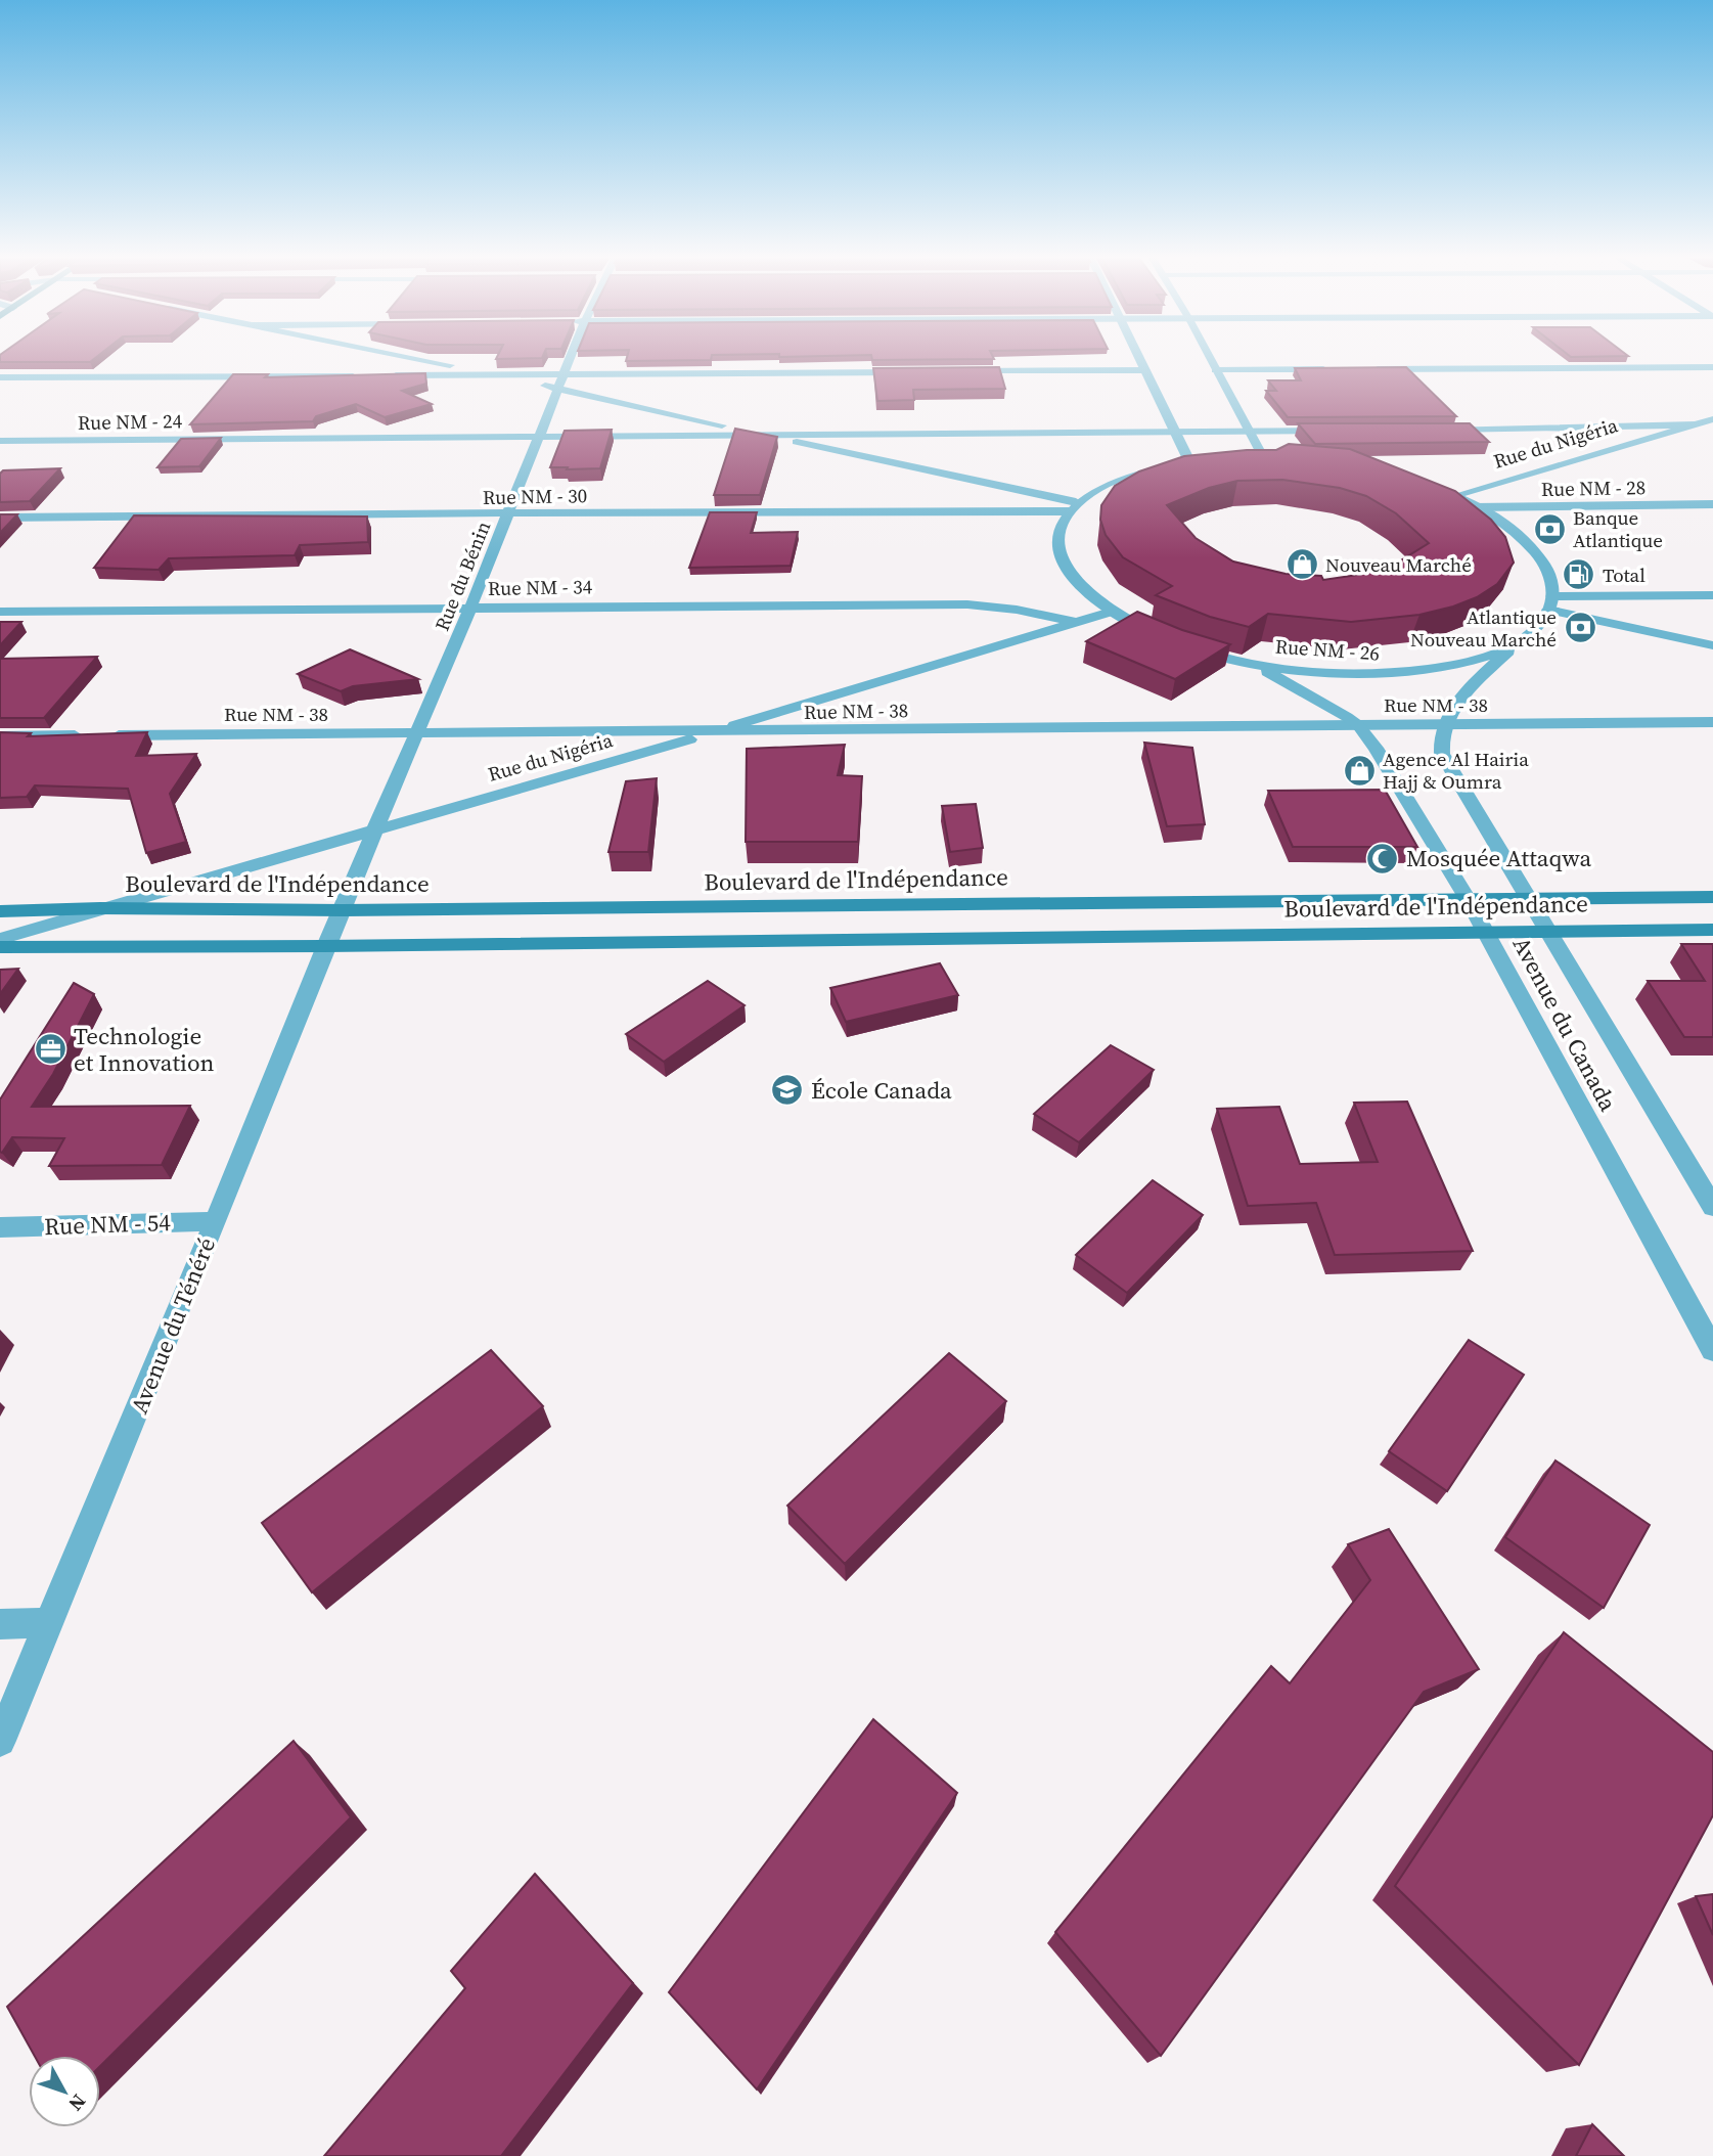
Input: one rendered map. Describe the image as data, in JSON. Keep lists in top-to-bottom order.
{
  "streets": {
    "main road": ["Boulevard de l'Indépendance"],
    "street": [
      "Rue NM - 24",
      "Rue du Nigéria",
      "Rue NM - 28",
      "Rue NM - 30",
      "Rue du Bénin",
      "Rue NM - 34",
      "Rue NM - 26",
      "Rue NM - 38",
      "Avenue du Canada",
      "Rue NM - 54",
      "Avenue du Ténéré"
    ]
  },
  "crossings": [
    ["Rue NM - 24", "Rue du Bénin"],
    ["Rue du Nigéria", "Rue du Bénin"],
    ["Rue du Nigéria", "Rue NM - 34"],
    ["Rue du Nigéria", "Rue NM - 26"],
    ["Rue du Nigéria", "Rue NM - 38"],
    ["Rue du Nigéria", "Boulevard de l'Indépendance"],
    ["Rue NM - 30", "Rue du Bénin"],
    ["Rue NM - 30", "Rue NM - 26"],
    ["Rue du Bénin", "Rue NM - 34"],
    ["Rue du Bénin", "Rue NM - 38"],
    ["Rue du Bénin", "Boulevard de l'Indépendance"],
    ["Rue du Bénin", "Avenue du Ténéré"],
    ["Rue NM - 26", "Avenue du Canada"],
    ["Rue NM - 38", "Avenue du Canada"],
    ["Boulevard de l'Indépendance", "Avenue du Canada"],
    ["Boulevard de l'Indépendance", "Avenue du Ténéré"],
    ["Rue NM - 54", "Avenue du Ténéré"]
  ],
  "places": {
    "bank": ["Banque Atlantique", "Atlantique Nouveau Marché"],
    "shop": ["Nouveau Marché", "Agence Al Hairia Hajj & Oumra"],
    "fuel station": ["Total"],
    "mosque": ["Mosquée Attaqwa"],
    "office": ["Technologie et Innovation"],
    "school or university": ["École Canada"]
  },
  "north": "bottom right"
}
